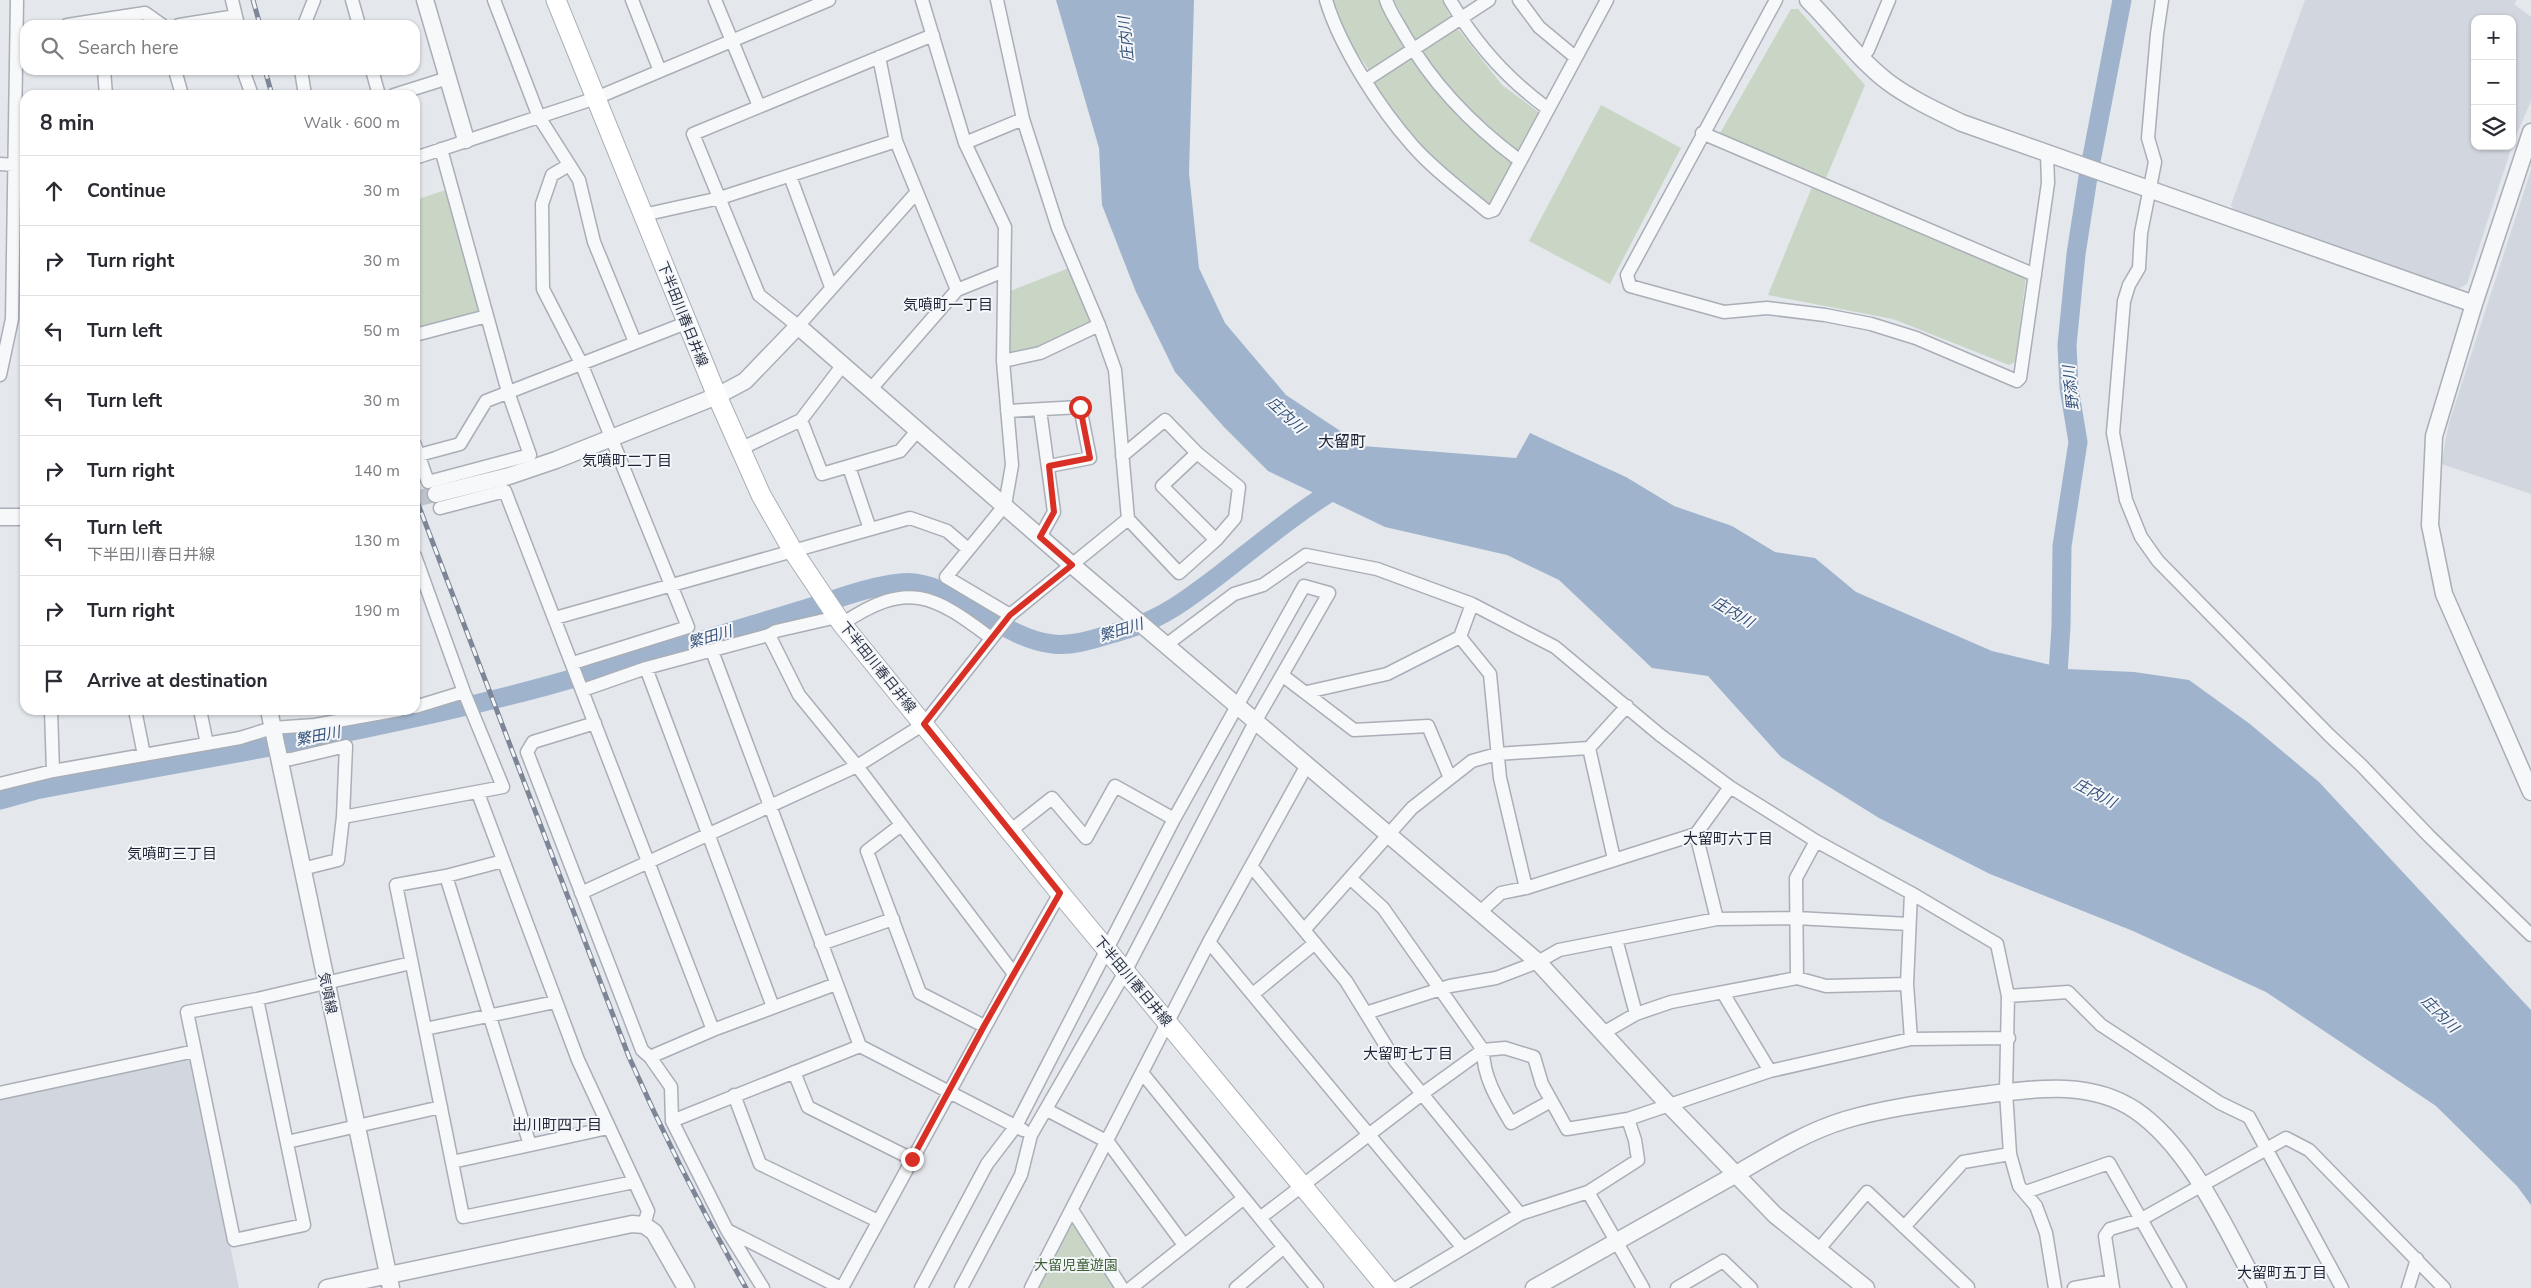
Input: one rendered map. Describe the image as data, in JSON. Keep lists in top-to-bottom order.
{
  "streets": {
    "main road": ["下半田川春日井線"],
    "street": ["気噴線"]
  },
  "districts": [
    "気噴町一丁目",
    "大留町",
    "気噴町二丁目",
    "大留町六丁目",
    "気噴町三丁目",
    "大留町七丁目",
    "出川町四丁目",
    "大留町五丁目"
  ],
  "water": ["庄内川", "野添川", "繁田川"],
  "parks": ["大留児童遊園"],
  "page": {
    "map_buttons": ["+", "−"],
    "search": "Search here",
    "heading": ["8 min", "Walk · 600 m"],
    "list": [
      ["Continue", "30 m"],
      ["Turn right", "30 m"],
      ["Turn left", "50 m"],
      ["Turn left", "30 m"],
      ["Turn right", "140 m"],
      ["Turn left", "下半田川春日井線", "130 m"],
      ["Turn right", "190 m"],
      "Arrive at destination"
    ]
  }
}
